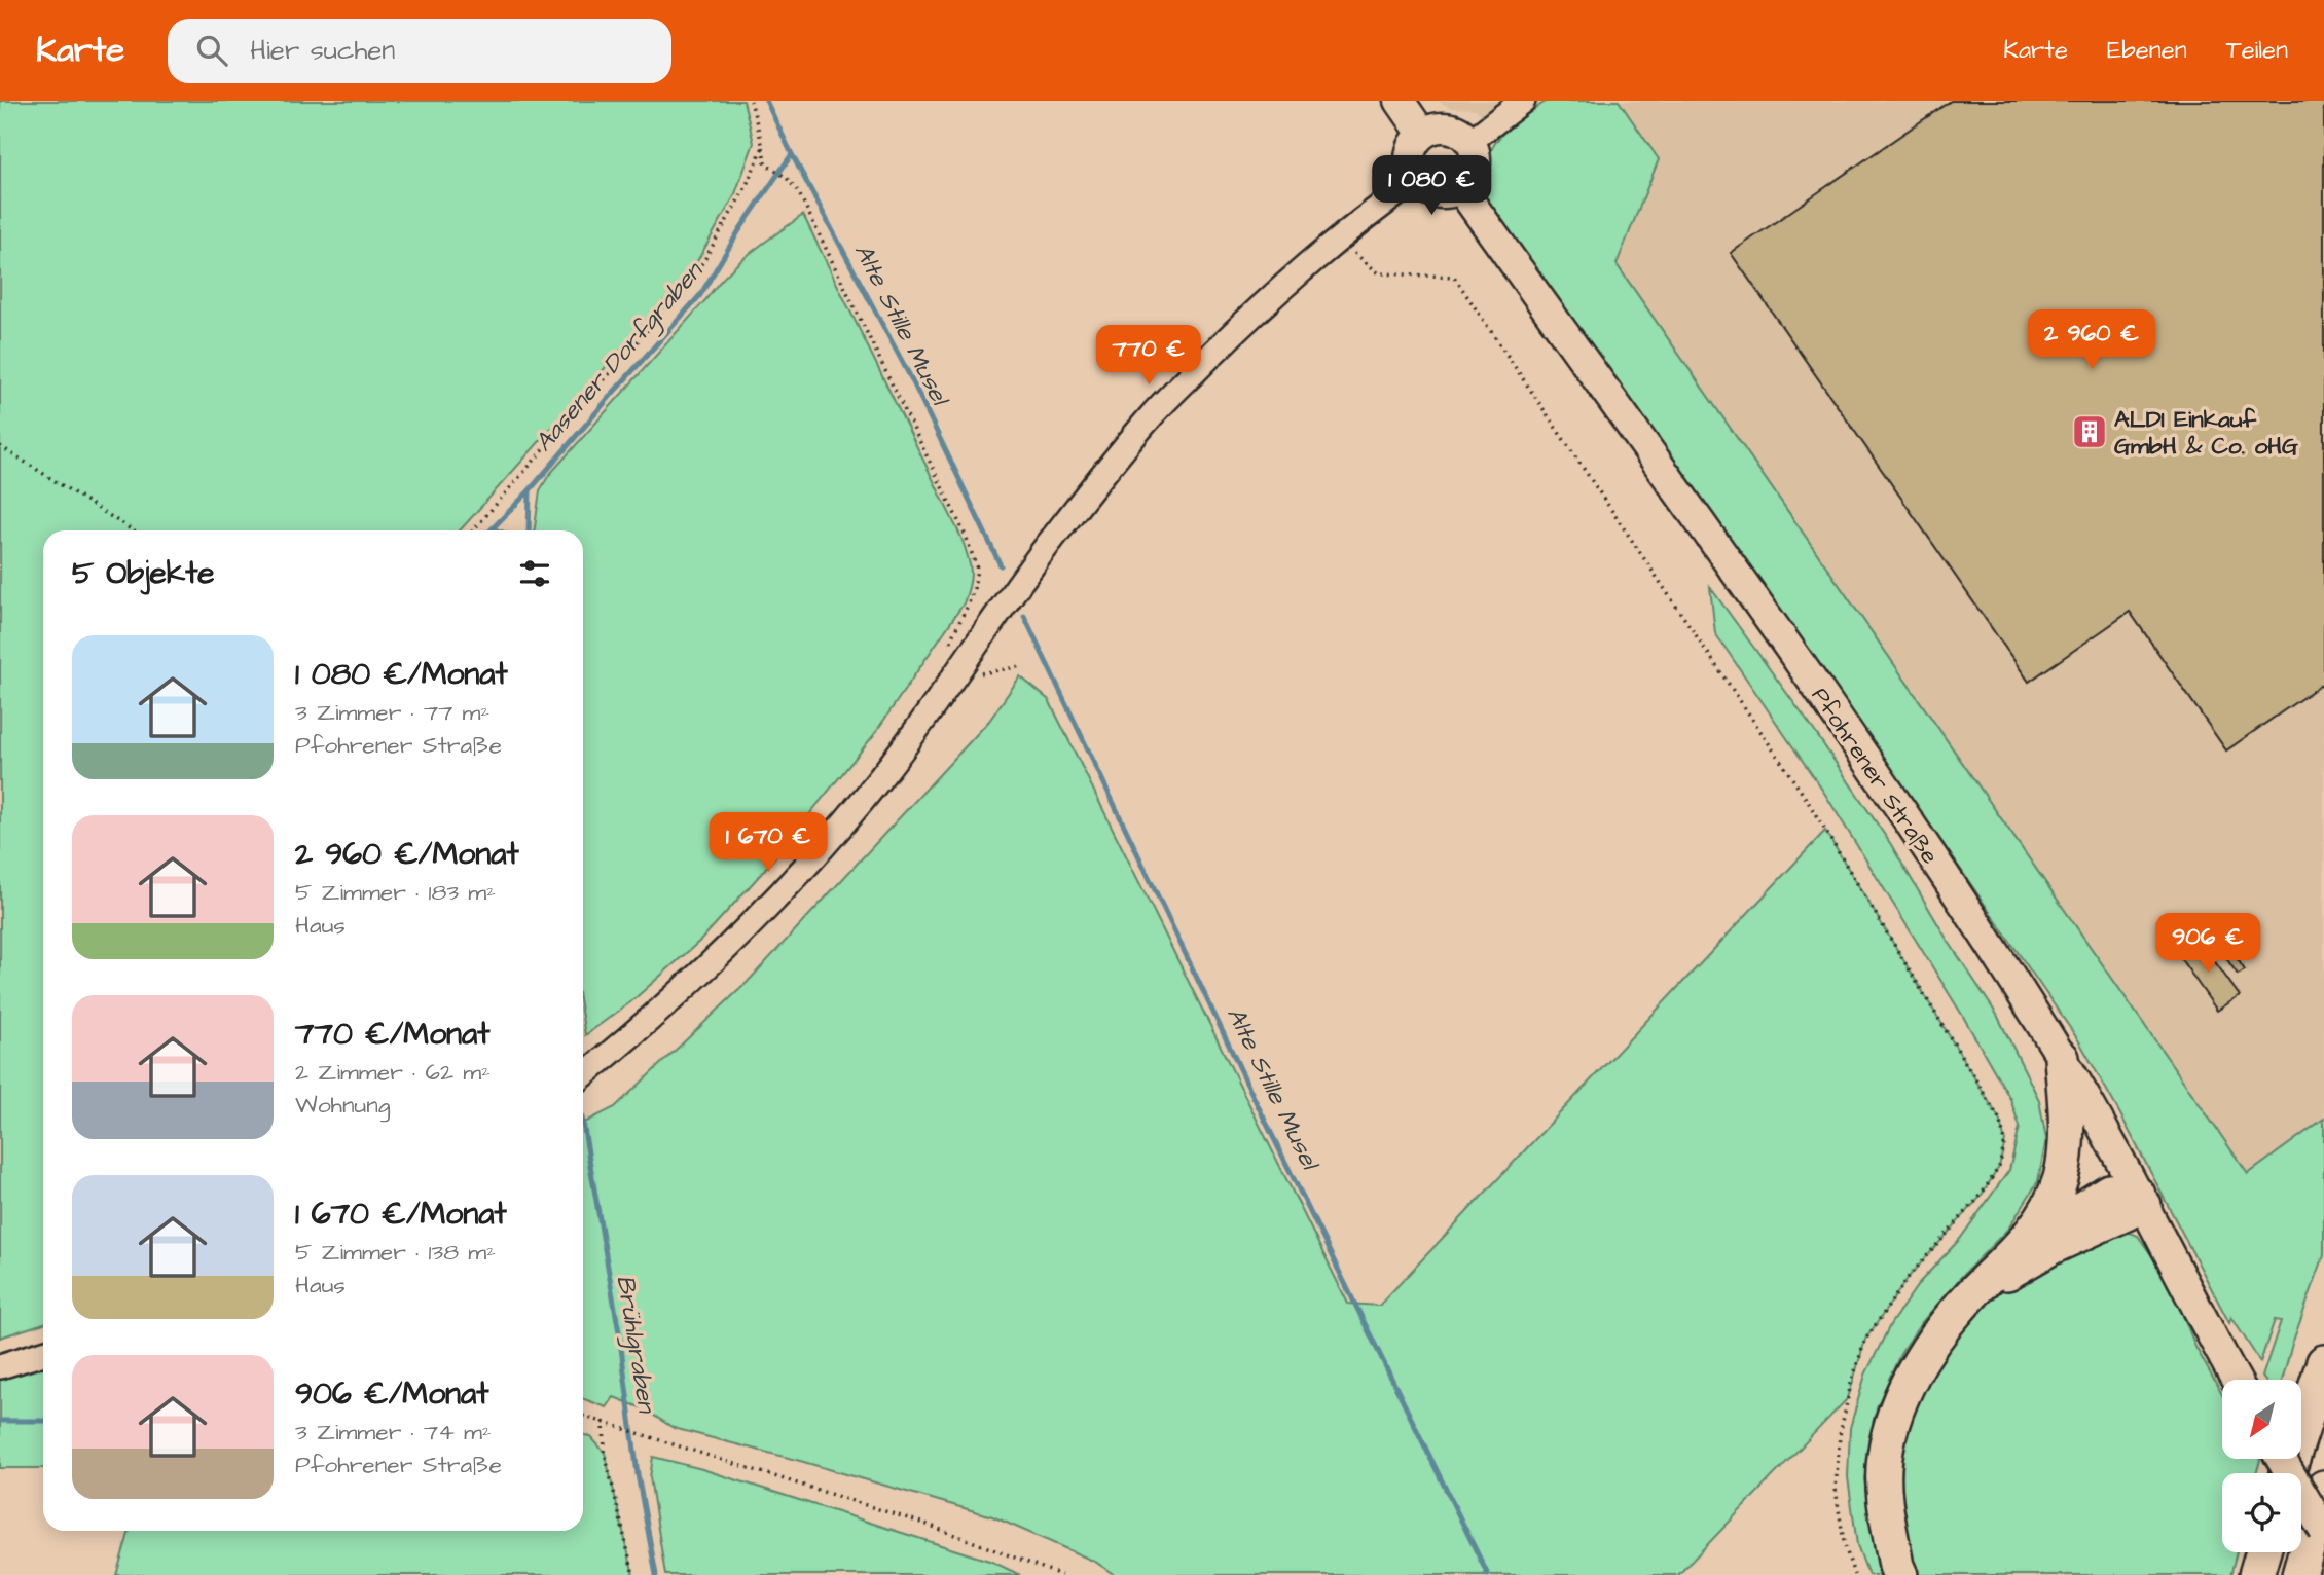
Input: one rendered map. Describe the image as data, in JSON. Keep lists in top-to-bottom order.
{
  "streets": {
    "main road": ["Pfohrener Straße"]
  },
  "water": ["Alte Stille Musel", "Aasener Dorfgraben", "Brühlgraben"],
  "places": {
    "building": ["ALDI Einkauf GmbH & Co. oHG"]
  },
  "north": "bottom left",
  "page": {
    "header": "Karte",
    "search": "Hier suchen",
    "nav": ["Karte", "Ebenen", "Teilen"],
    "price": [
      "1 080 €",
      "2 960 €",
      "770 €",
      "1 670 €",
      "906 €"
    ],
    "heading": "5 Objekte",
    "list": [
      {
        "name": "1 080 €/Monat",
        "note": "3 Zimmer · 77 m² · Pfohrener Straße"
      },
      {
        "name": "2 960 €/Monat",
        "note": "5 Zimmer · 183 m² · Haus"
      },
      {
        "name": "770 €/Monat",
        "note": "2 Zimmer · 62 m² · Wohnung"
      },
      {
        "name": "1 670 €/Monat",
        "note": "5 Zimmer · 138 m² · Haus"
      },
      {
        "name": "906 €/Monat",
        "note": "3 Zimmer · 74 m² · Pfohrener Straße"
      }
    ]
  }
}
